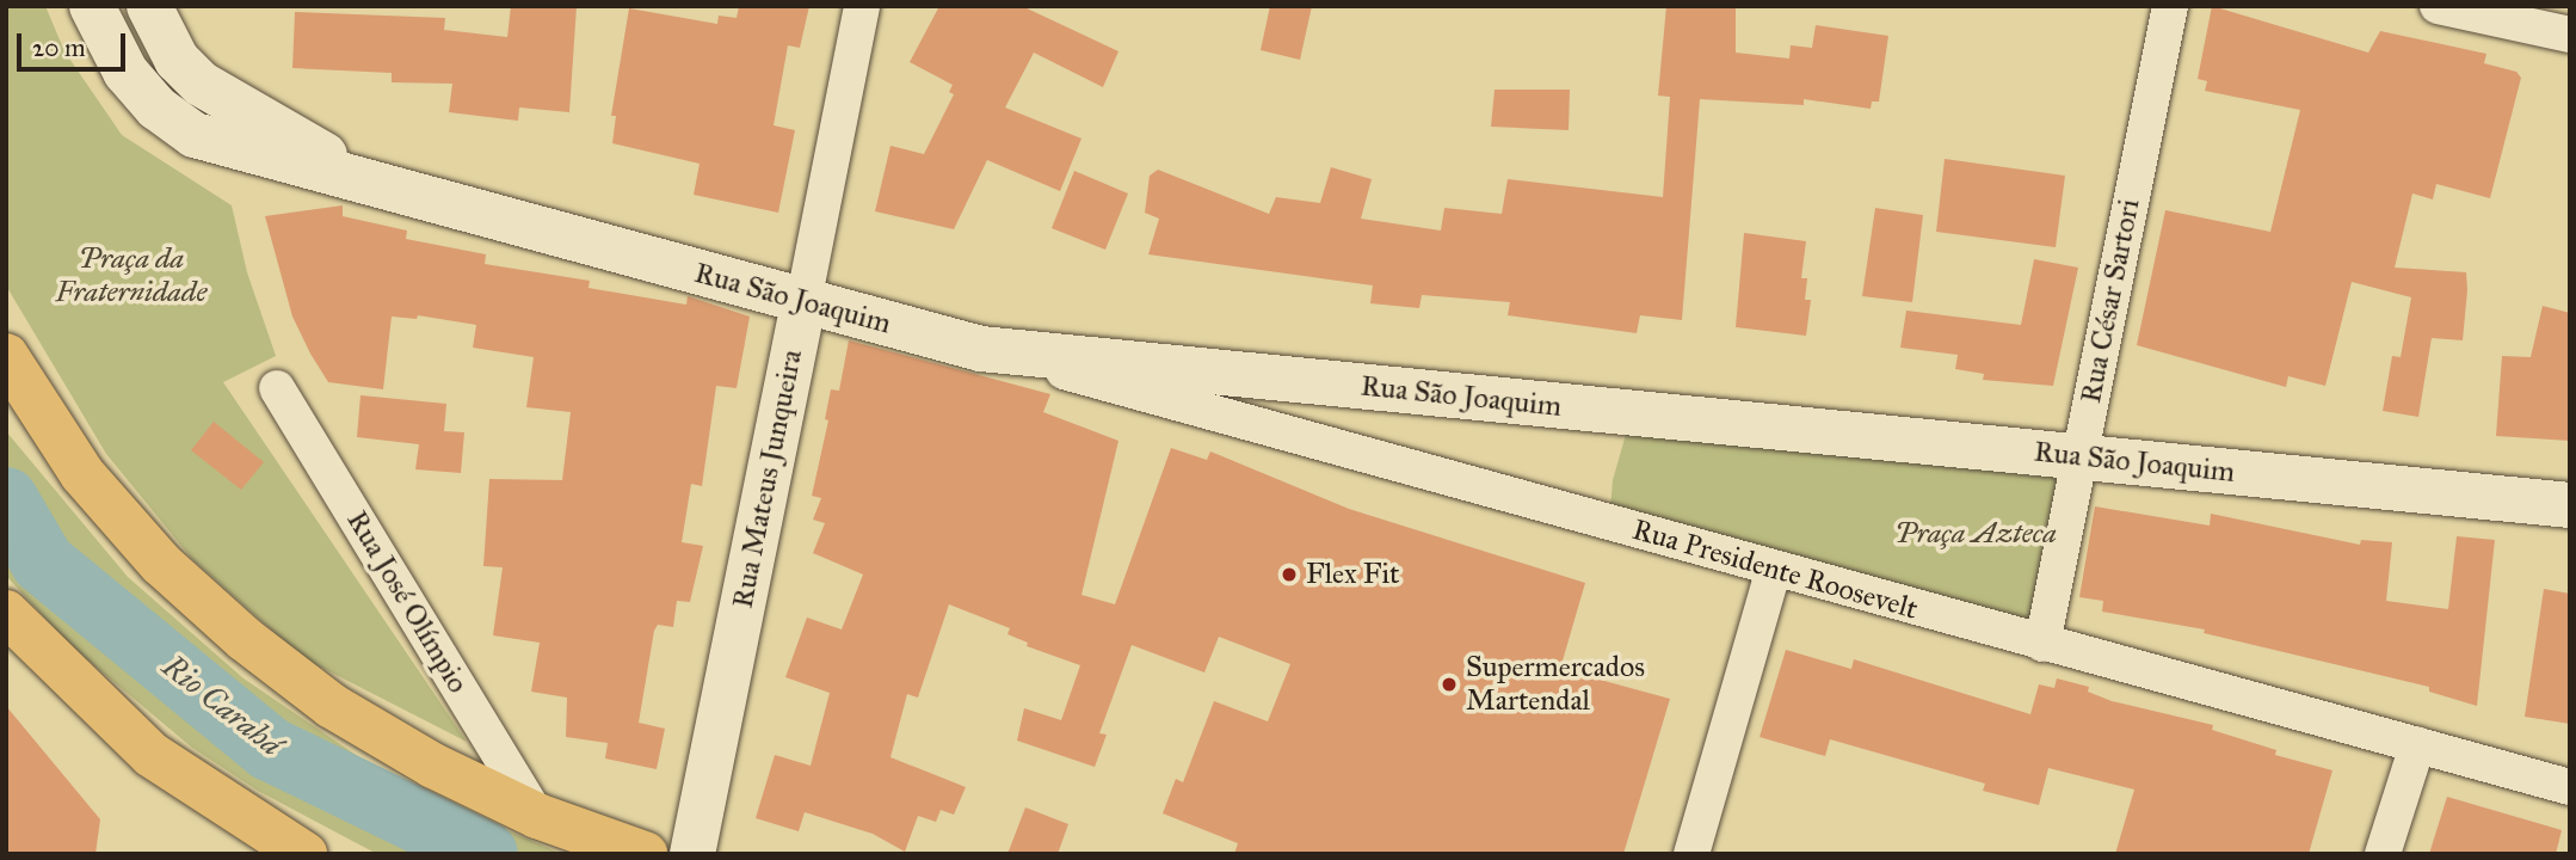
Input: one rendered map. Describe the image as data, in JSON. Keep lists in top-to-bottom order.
{
  "streets": {
    "street": [
      "Rua São Joaquim",
      "Rua César Sartori",
      "Rua Mateus Junqueira",
      "Rua Presidente Roosevelt",
      "Rua José Olímpio"
    ]
  },
  "crossings": [
    ["Rua São Joaquim", "Rua César Sartori"],
    ["Rua São Joaquim", "Rua Mateus Junqueira"],
    ["Rua São Joaquim", "Rua Presidente Roosevelt"],
    ["Rua César Sartori", "Rua Presidente Roosevelt"]
  ],
  "water": ["Rio Carahá"],
  "parks": ["Praça da Fraternidade", "Praça Azteca"],
  "places": ["Flex Fit", "Supermercados Martendal"],
  "scale_bar": "20 m"
}
